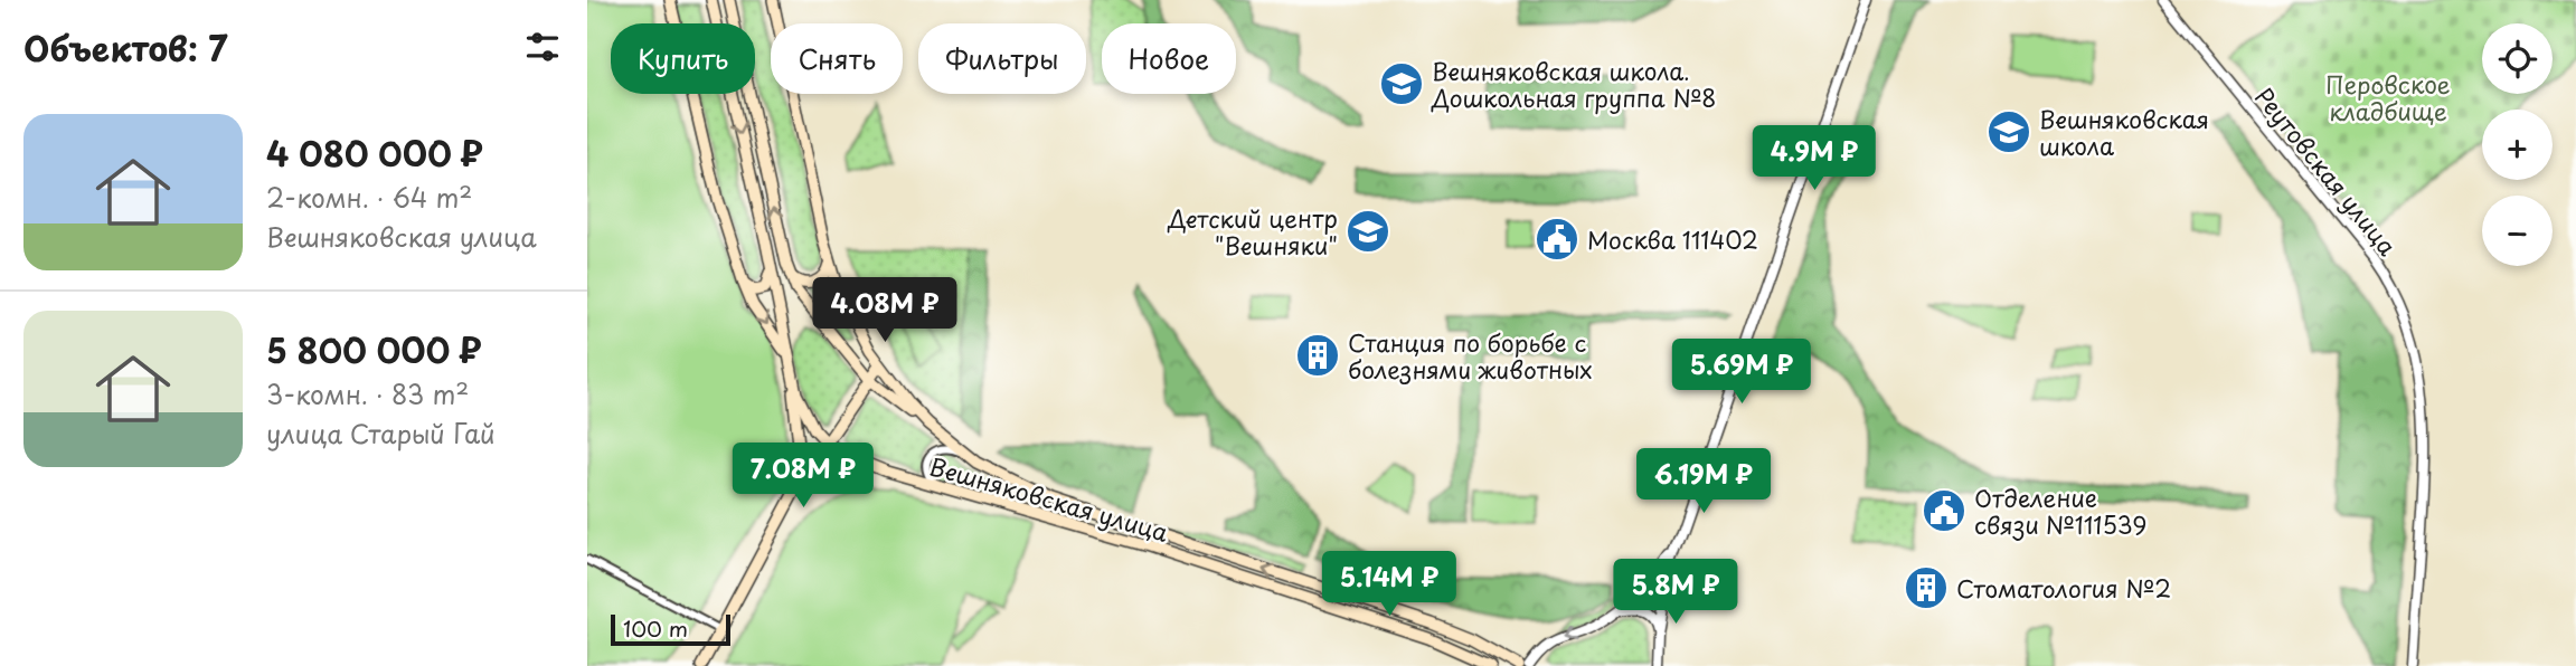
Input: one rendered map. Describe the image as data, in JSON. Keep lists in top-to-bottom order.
{
  "streets": {
    "main road": ["Вешняковская улица"],
    "street": ["Реутовская улица"]
  },
  "parks": ["Перовское кладбище"],
  "places": {
    "school or university": ["Вешняковская школа. Дошкольная группа №8", "Вешняковская школа", "Детский центр \"Вешняки\""],
    "public building": ["Москва 111402", "Отделение связи №111539"],
    "building": ["Станция по борьбе с болезнями животных", "Стоматология №2"]
  },
  "scale_bar": "100 m",
  "page": {
    "heading": "Объектов: 7",
    "map_buttons": ["+", "−"],
    "chip": [
      "Купить",
      "Снять",
      "Фильтры",
      "Новое"
    ],
    "list": [
      {
        "name": "4 080 000 ₽",
        "note": "2-комн. · 64 m² · Вешняковская улица"
      },
      {
        "name": "5 800 000 ₽",
        "note": "3-комн. · 83 m² · улица Старый Гай"
      }
    ],
    "price": [
      "4.9M ₽",
      "4.08M ₽",
      "5.69M ₽",
      "7.08M ₽",
      "6.19M ₽",
      "5.14M ₽",
      "5.8M ₽"
    ],
    "scale": "100 m"
  }
}
